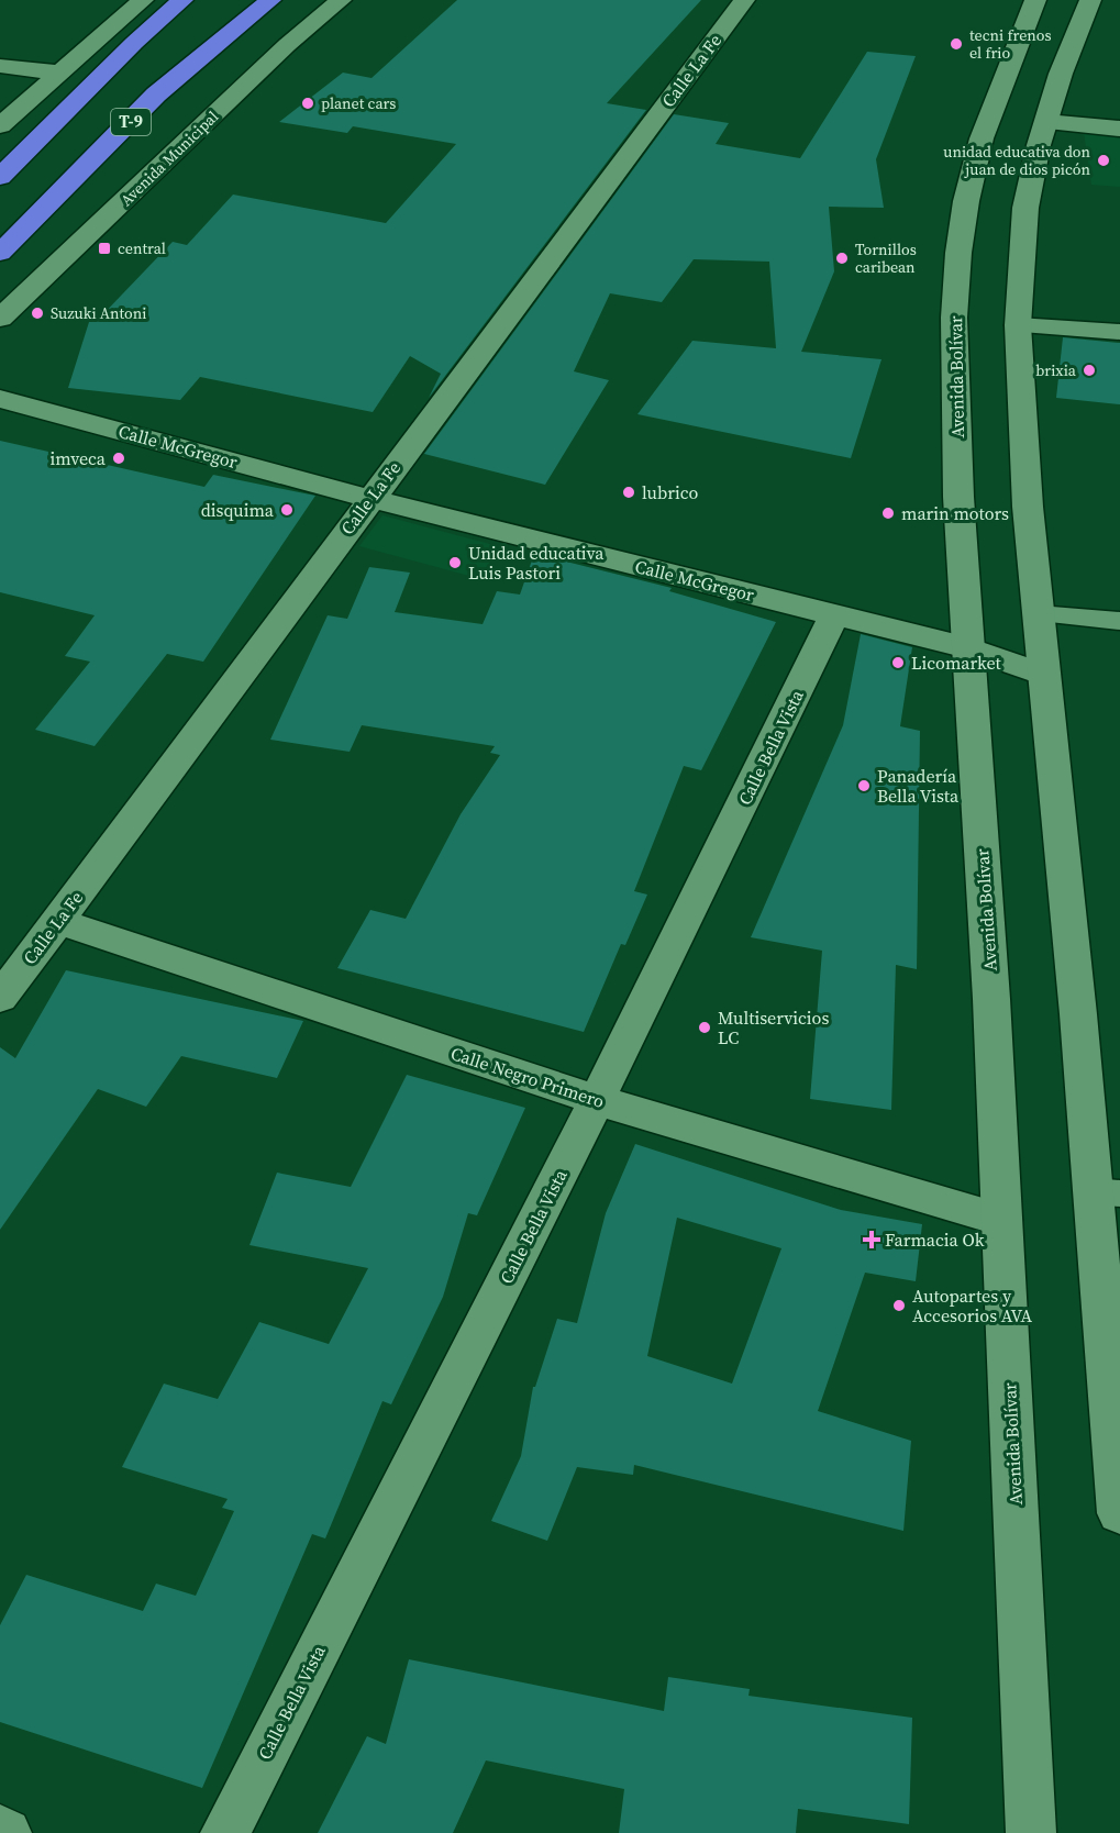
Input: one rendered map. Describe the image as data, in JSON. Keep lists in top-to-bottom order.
{
  "streets": {
    "highway": ["T-9"],
    "street": [
      "Calle La Fe",
      "Avenida Municipal",
      "Avenida Bolívar",
      "Calle McGregor",
      "Calle Bella Vista",
      "Calle Negro Primero"
    ]
  },
  "crossings": [
    ["Calle La Fe", "Calle McGregor"],
    ["Calle La Fe", "Calle Negro Primero"],
    ["Avenida Bolívar", "Calle McGregor"],
    ["Avenida Bolívar", "Calle Negro Primero"],
    ["Calle McGregor", "Calle Bella Vista"],
    ["Calle Bella Vista", "Calle Negro Primero"]
  ],
  "places": {
    "other": [
      "tecni frenos el frio",
      "planet cars",
      "unidad educativa don juan de dios picón",
      "Tornillos caribean",
      "Suzuki Antoni",
      "brixia",
      "imveca",
      "lubrico",
      "disquima",
      "marin motors",
      "Unidad educativa Luis Pastori",
      "Licomarket",
      "Panadería Bella Vista",
      "Multiservicios LC",
      "Autopartes y Accesorios AVA"
    ],
    "transit": ["central"],
    "health": ["Farmacia Ok"]
  }
}
